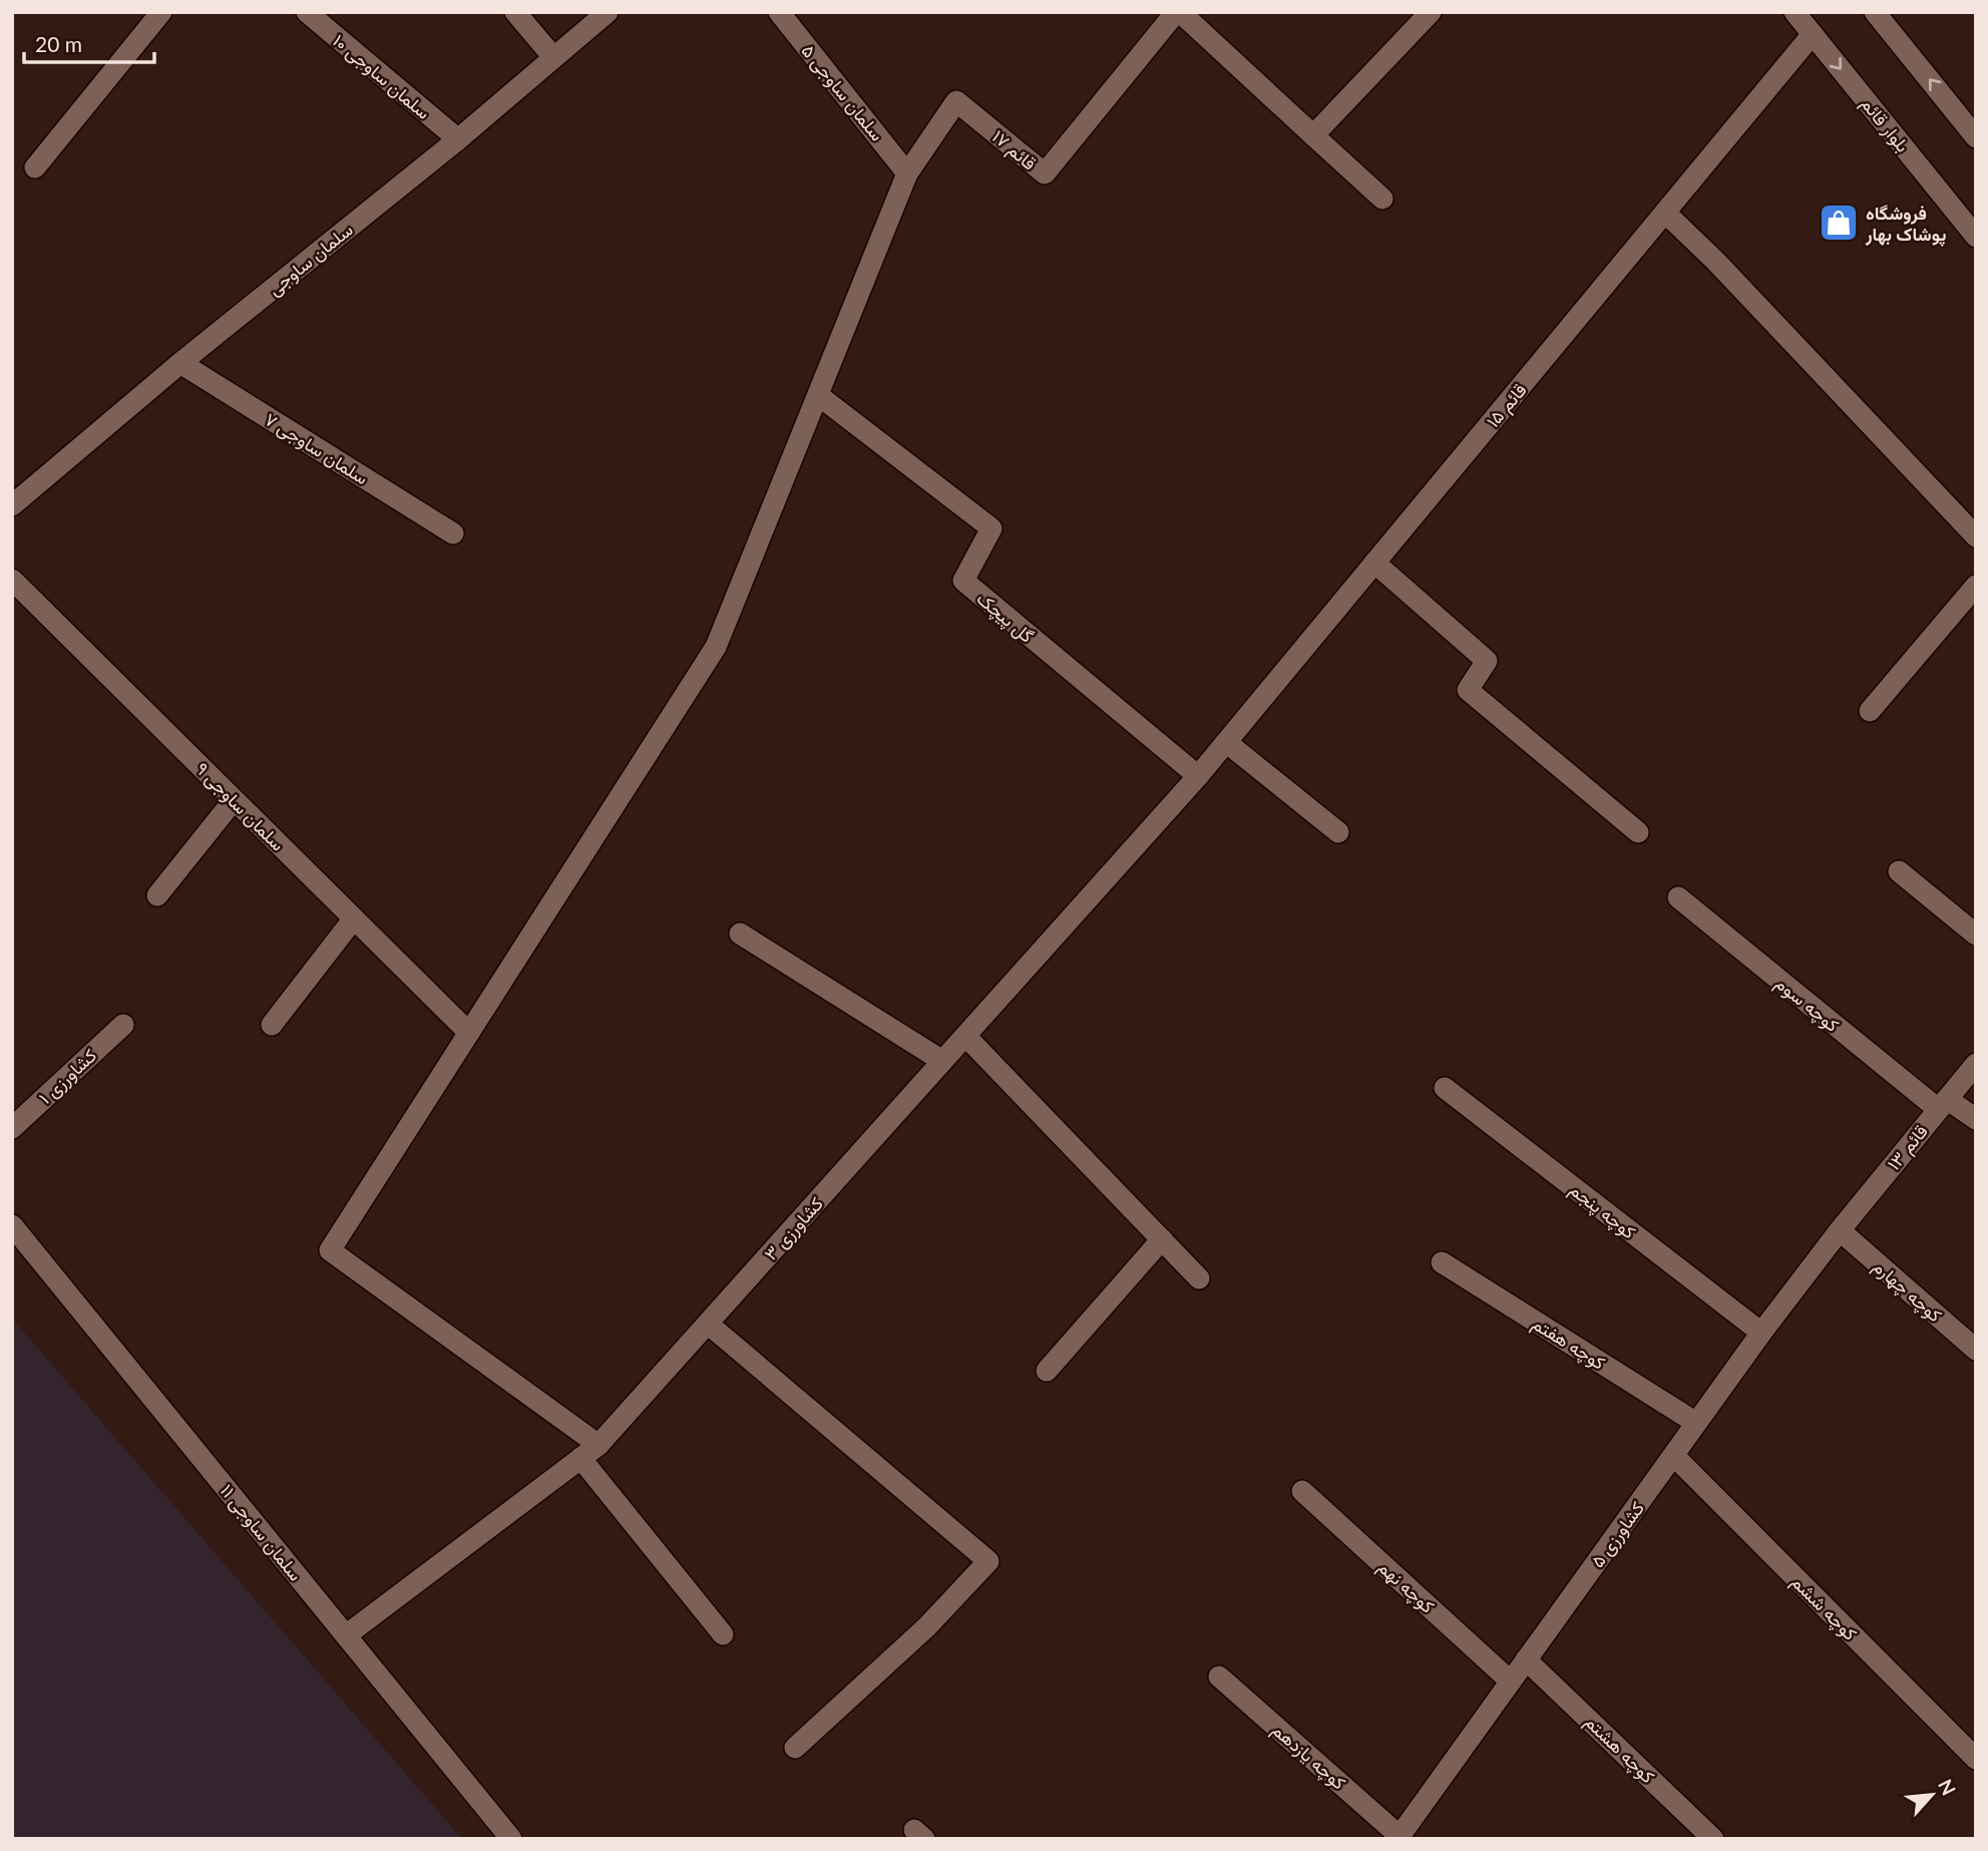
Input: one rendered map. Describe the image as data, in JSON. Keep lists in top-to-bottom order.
{
  "streets": {
    "street": [
      "سلمان ساوجی ۱۰",
      "سلمان ساوجی ۵",
      "بلوار قائم",
      "قائم ۱۷",
      "سلمان ساوجی",
      "قائم ۱۵",
      "سلمان ساوجی ۷",
      "گل پیچک",
      "سلمان ساوجی ۹",
      "کوچه سوم",
      "کشاورزی ۱",
      "قائم ۱۳",
      "کوچه پنجم",
      "کشاورزی ۳",
      "کوچه چهارم",
      "کوچه هفتم",
      "سلمان ساوجی ۱۱",
      "کشاورزی ۵",
      "کوچه نهم",
      "کوچه ششم",
      "کوچه هشتم",
      "کوچه یازدهم"
    ]
  },
  "crossings": [
    ["سلمان ساوجی ۱۰", "سلمان ساوجی"],
    ["سلمان ساوجی ۵", "قائم ۱۷"],
    ["بلوار قائم", "قائم ۱۵"],
    ["سلمان ساوجی", "سلمان ساوجی ۷"],
    ["قائم ۱۵", "گل پیچک"],
    ["قائم ۱۵", "کشاورزی ۳"],
    ["گل پیچک", "کشاورزی ۳"],
    ["کوچه سوم", "قائم ۱۳"],
    ["قائم ۱۳", "کوچه چهارم"],
    ["قائم ۱۳", "کشاورزی ۵"],
    ["کوچه پنجم", "کشاورزی ۵"],
    ["کشاورزی ۳", "سلمان ساوجی ۱۱"],
    ["کوچه چهارم", "کشاورزی ۵"],
    ["کوچه هفتم", "کشاورزی ۵"],
    ["کشاورزی ۵", "کوچه نهم"],
    ["کشاورزی ۵", "کوچه ششم"],
    ["کشاورزی ۵", "کوچه هشتم"],
    ["کشاورزی ۵", "کوچه یازدهم"]
  ],
  "places": {
    "shop": ["فروشگاه پوشاک بهار"]
  },
  "scale_bar": "20 m",
  "north": "top right"
}
